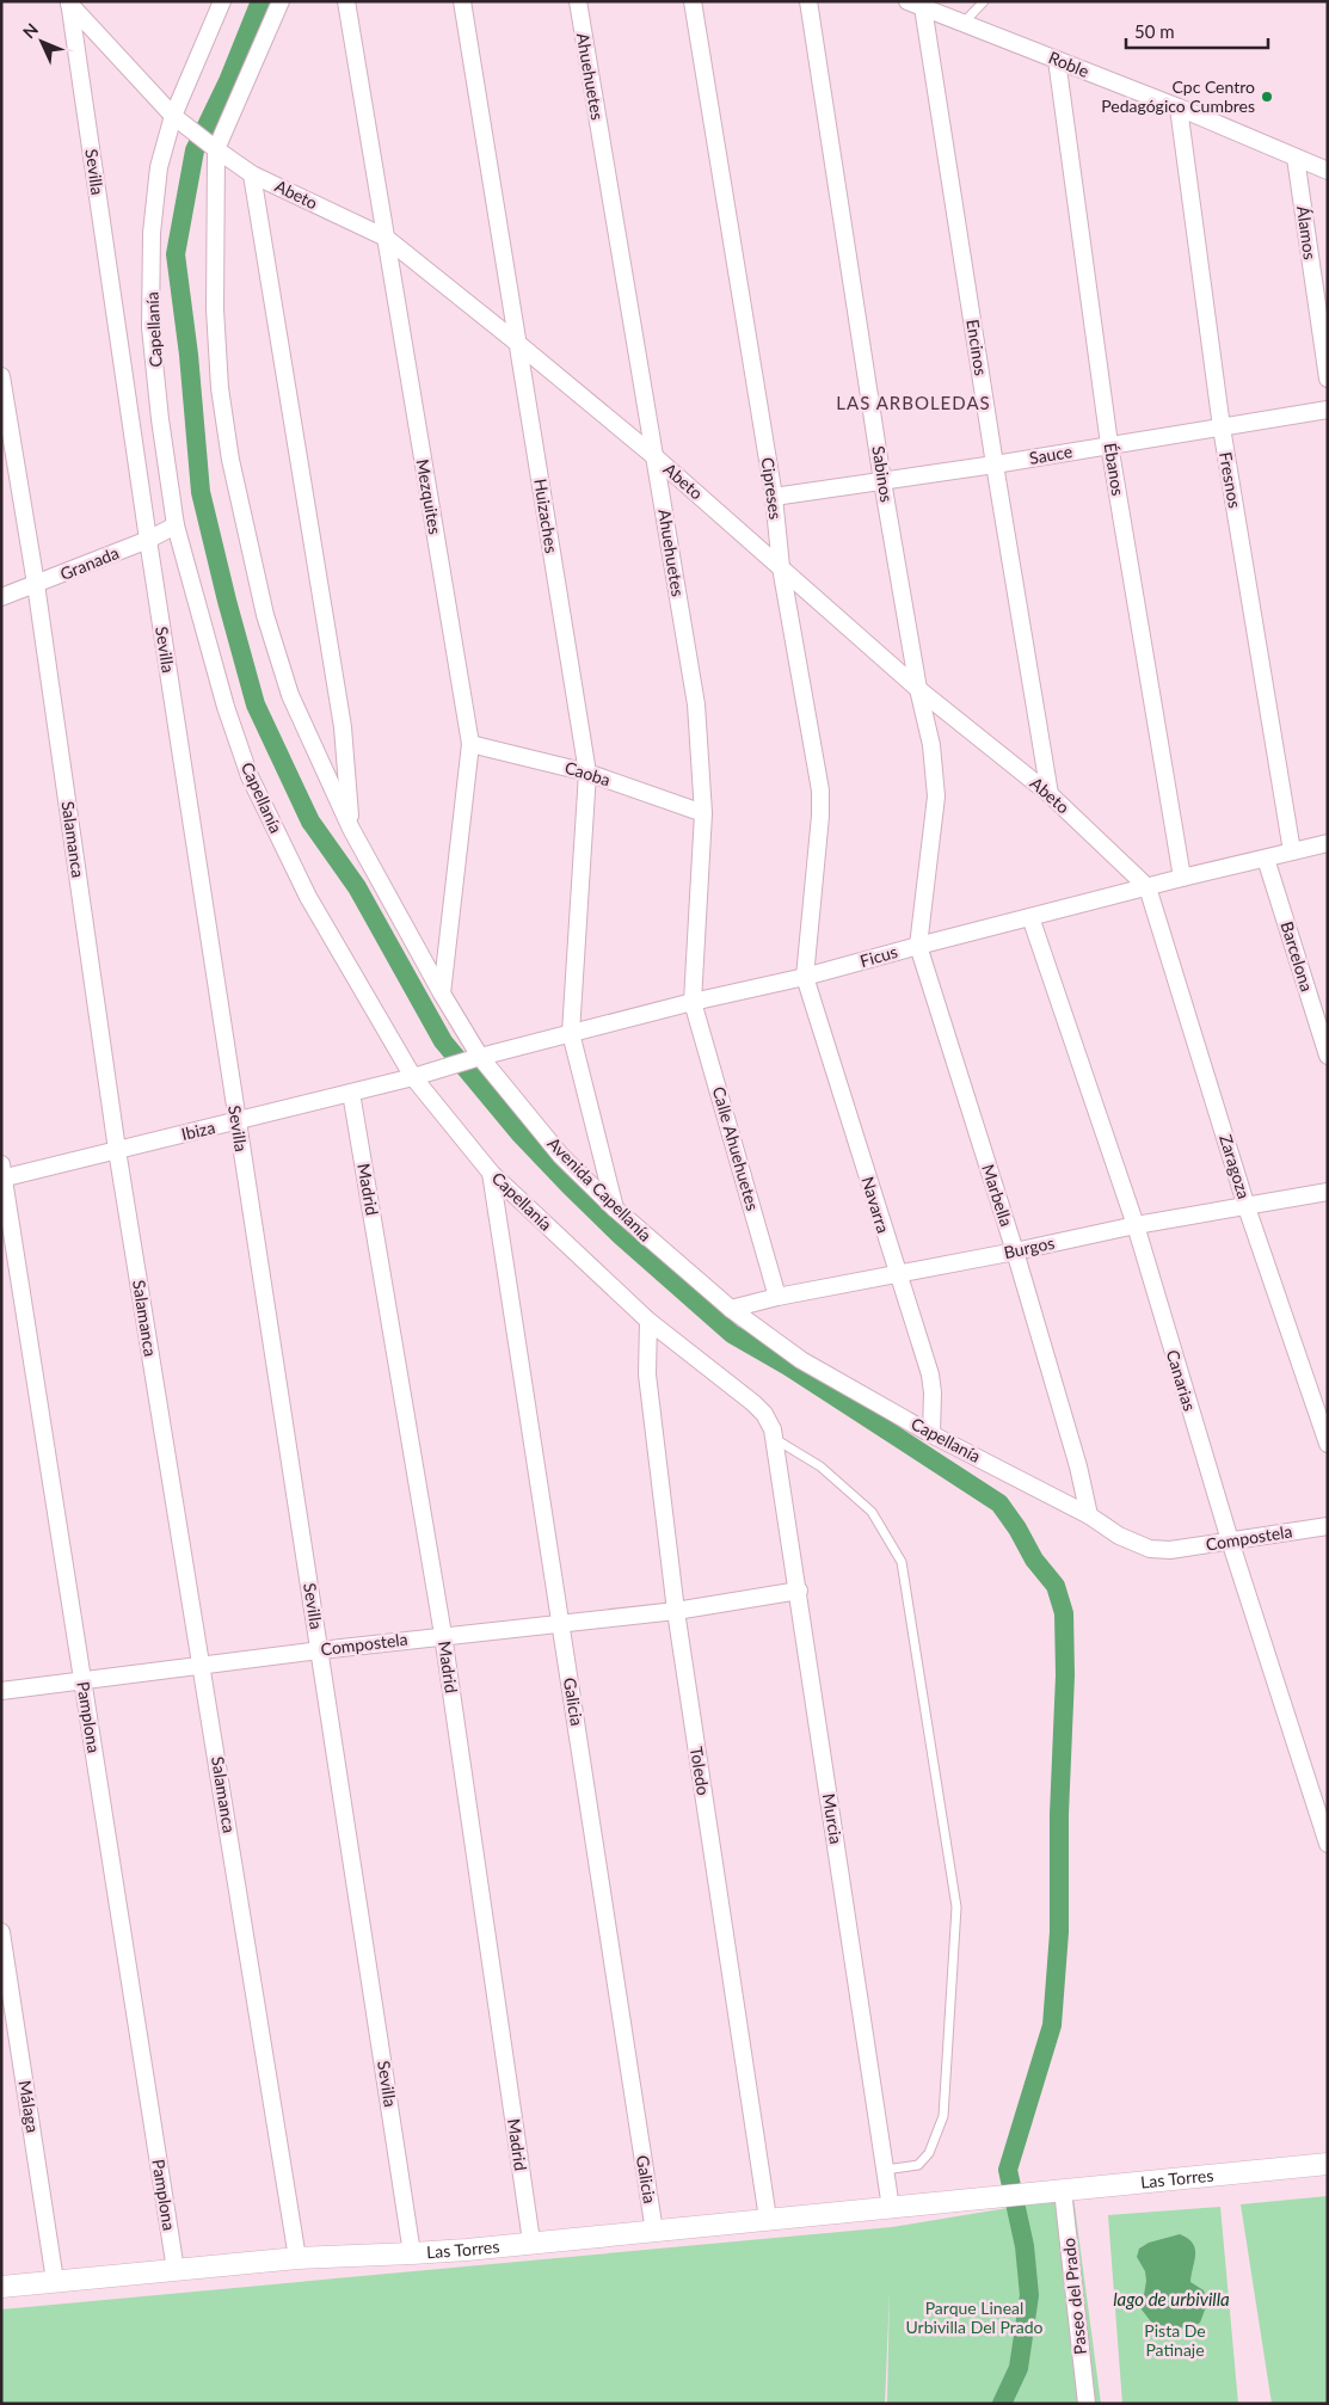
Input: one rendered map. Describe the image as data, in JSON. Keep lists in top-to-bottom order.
{
  "streets": {
    "street": [
      "Roble",
      "Ahuehuetes",
      "Sevilla",
      "Abeto",
      "Álamos",
      "Capellanía",
      "Encinos",
      "Sauce",
      "Ébanos",
      "Sabinos",
      "Fresnos",
      "Cipreses",
      "Mezquites",
      "Huizaches",
      "Granada",
      "Caoba",
      "Salamanca",
      "Ficus",
      "Barcelona",
      "Ibiza",
      "Calle Ahuehuetes",
      "Zaragoza",
      "Madrid",
      "Avenida Capellanía",
      "Marbella",
      "Navarra",
      "Burgos",
      "Canarias",
      "Compostela",
      "Galicia",
      "Pamplona",
      "Toledo",
      "Murcia",
      "Málaga",
      "Las Torres",
      "Paseo del Prado"
    ]
  },
  "crossings": [
    ["Roble", "Álamos"],
    ["Roble", "Encinos"],
    ["Roble", "Ébanos"],
    ["Roble", "Fresnos"],
    ["Ahuehuetes", "Abeto"],
    ["Ahuehuetes", "Caoba"],
    ["Ahuehuetes", "Ficus"],
    ["Ahuehuetes", "Calle Ahuehuetes"],
    ["Sevilla", "Abeto"],
    ["Sevilla", "Granada"],
    ["Sevilla", "Ibiza"],
    ["Sevilla", "Compostela"],
    ["Sevilla", "Las Torres"],
    ["Abeto", "Capellanía"],
    ["Abeto", "Encinos"],
    ["Abeto", "Sabinos"],
    ["Abeto", "Cipreses"],
    ["Abeto", "Mezquites"],
    ["Abeto", "Huizaches"],
    ["Abeto", "Ficus"],
    ["Abeto", "Zaragoza"],
    ["Capellanía", "Granada"],
    ["Capellanía", "Ibiza"],
    ["Capellanía", "Avenida Capellanía"],
    ["Capellanía", "Marbella"],
    ["Capellanía", "Navarra"],
    ["Capellanía", "Burgos"],
    ["Capellanía", "Compostela"],
    ["Capellanía", "Galicia"],
    ["Capellanía", "Toledo"],
    ["Capellanía", "Murcia"],
    ["Encinos", "Sauce"],
    ["Sauce", "Ébanos"],
    ["Sauce", "Sabinos"],
    ["Sauce", "Fresnos"],
    ["Sauce", "Cipreses"],
    ["Ébanos", "Ficus"],
    ["Sabinos", "Ficus"],
    ["Sabinos", "Marbella"],
    ["Fresnos", "Ficus"],
    ["Cipreses", "Ficus"],
    ["Cipreses", "Navarra"],
    ["Mezquites", "Caoba"],
    ["Huizaches", "Caoba"],
    ["Huizaches", "Ficus"],
    ["Huizaches", "Avenida Capellanía"],
    ["Granada", "Salamanca"],
    ["Salamanca", "Ibiza"],
    ["Salamanca", "Compostela"],
    ["Salamanca", "Las Torres"],
    ["Ficus", "Barcelona"],
    ["Ficus", "Ibiza"],
    ["Ficus", "Calle Ahuehuetes"],
    ["Ficus", "Zaragoza"],
    ["Ficus", "Avenida Capellanía"],
    ["Ficus", "Marbella"],
    ["Ficus", "Navarra"],
    ["Ficus", "Canarias"],
    ["Ibiza", "Madrid"],
    ["Ibiza", "Pamplona"],
    ["Calle Ahuehuetes", "Burgos"],
    ["Zaragoza", "Burgos"],
    ["Madrid", "Compostela"],
    ["Madrid", "Las Torres"],
    ["Avenida Capellanía", "Burgos"],
    ["Marbella", "Burgos"],
    ["Navarra", "Burgos"],
    ["Burgos", "Canarias"],
    ["Canarias", "Compostela"],
    ["Compostela", "Galicia"],
    ["Compostela", "Pamplona"],
    ["Compostela", "Toledo"],
    ["Compostela", "Murcia"],
    ["Galicia", "Las Torres"],
    ["Pamplona", "Las Torres"],
    ["Toledo", "Las Torres"],
    ["Murcia", "Las Torres"],
    ["Málaga", "Las Torres"],
    ["Las Torres", "Paseo del Prado"]
  ],
  "districts": ["LAS ARBOLEDAS"],
  "water": ["lago de urbivilla"],
  "parks": ["Parque Lineal Urbivilla Del Prado", "Pista De Patinaje"],
  "places": ["Cpc Centro Pedagógico Cumbres"],
  "scale_bar": "50 m",
  "north": "top left"
}
